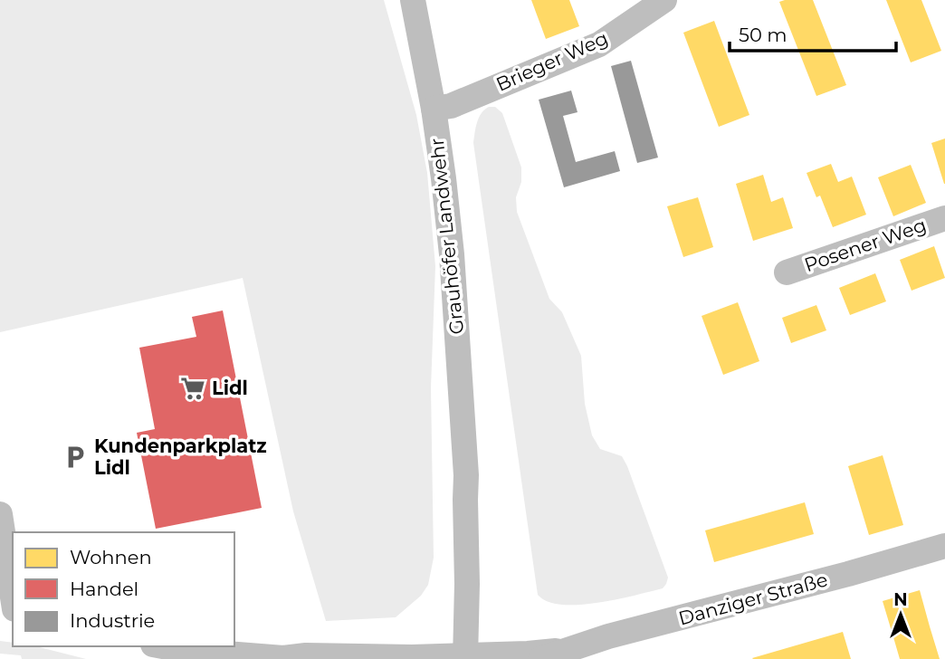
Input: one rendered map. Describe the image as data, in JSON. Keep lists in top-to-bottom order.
{
  "streets": {
    "street": [
      "Brieger Weg",
      "Grauhöfer Landwehr",
      "Posener Weg",
      "Danziger Straße"
    ]
  },
  "crossings": [
    ["Brieger Weg", "Grauhöfer Landwehr"],
    ["Grauhöfer Landwehr", "Danziger Straße"]
  ],
  "places": {
    "supermarket": ["Lidl"],
    "parking": ["Kundenparkplatz Lidl"]
  },
  "legend": ["Wohnen", "Handel", "Industrie"],
  "scale_bar": "50 m",
  "north": "top"
}
